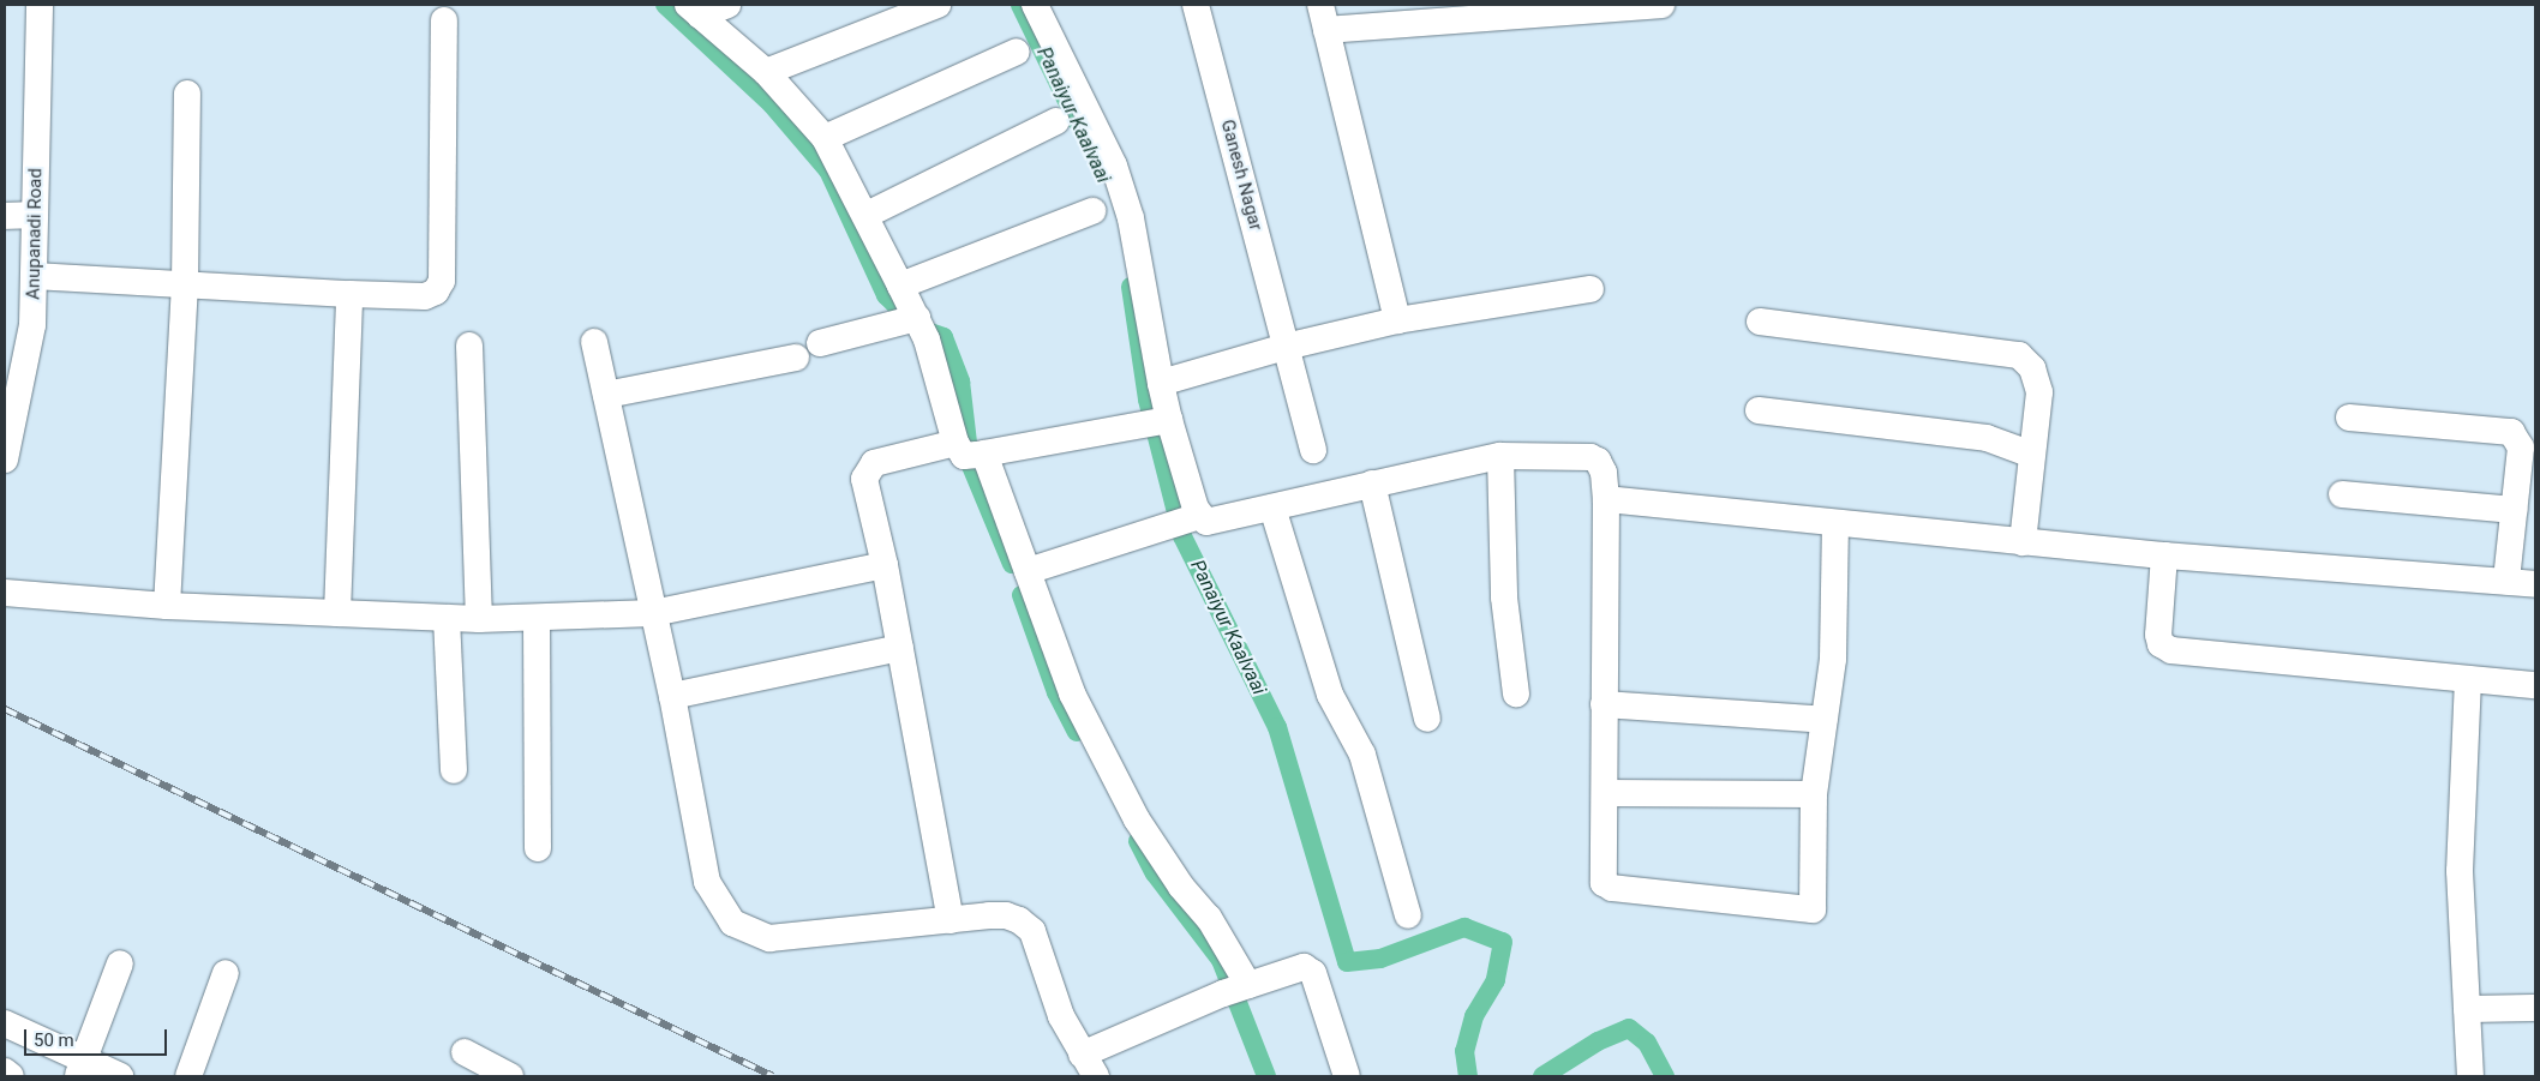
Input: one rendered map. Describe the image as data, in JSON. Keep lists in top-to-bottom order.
{
  "streets": {
    "street": ["Ganesh Nagar", "Anupanadi Road"]
  },
  "water": ["Panaiyur Kaalvaai"],
  "scale_bar": "50 m"
}
